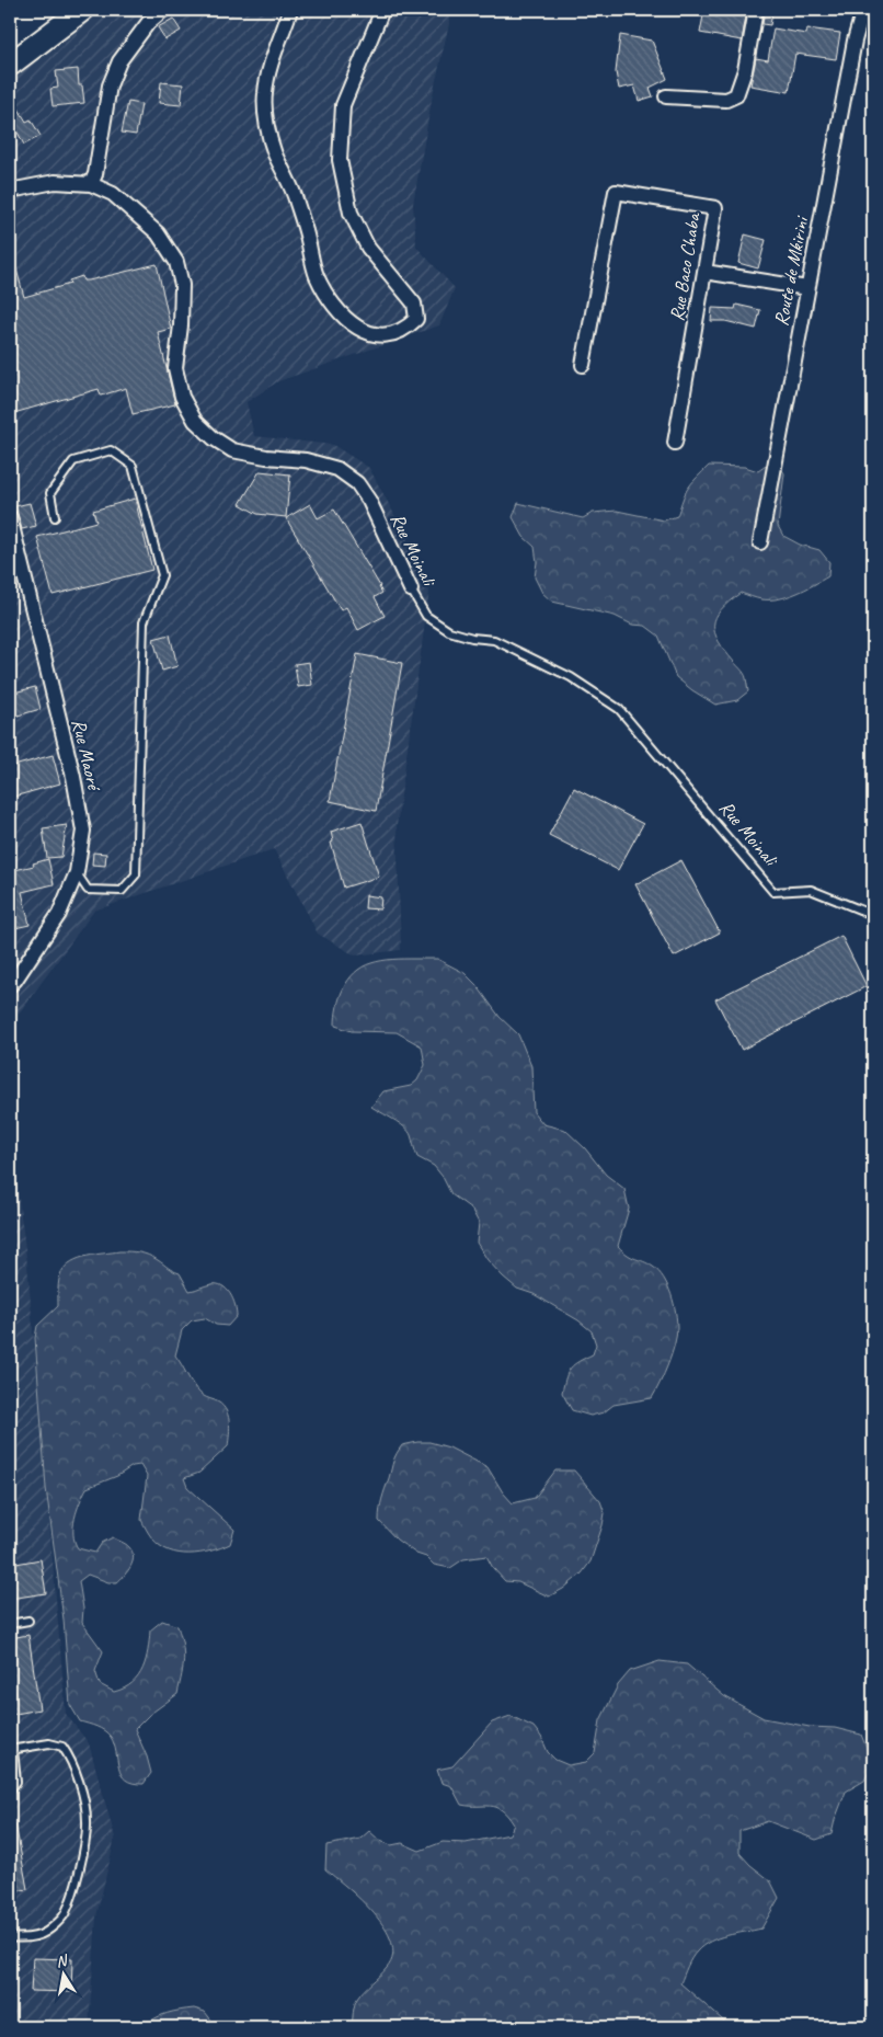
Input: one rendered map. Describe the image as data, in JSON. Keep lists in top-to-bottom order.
{
  "streets": {
    "street": [
      "Rue Baco Chaba",
      "Route de Mkirini",
      "Rue Moinali",
      "Rue Maoré"
    ]
  },
  "north": "top"
}
